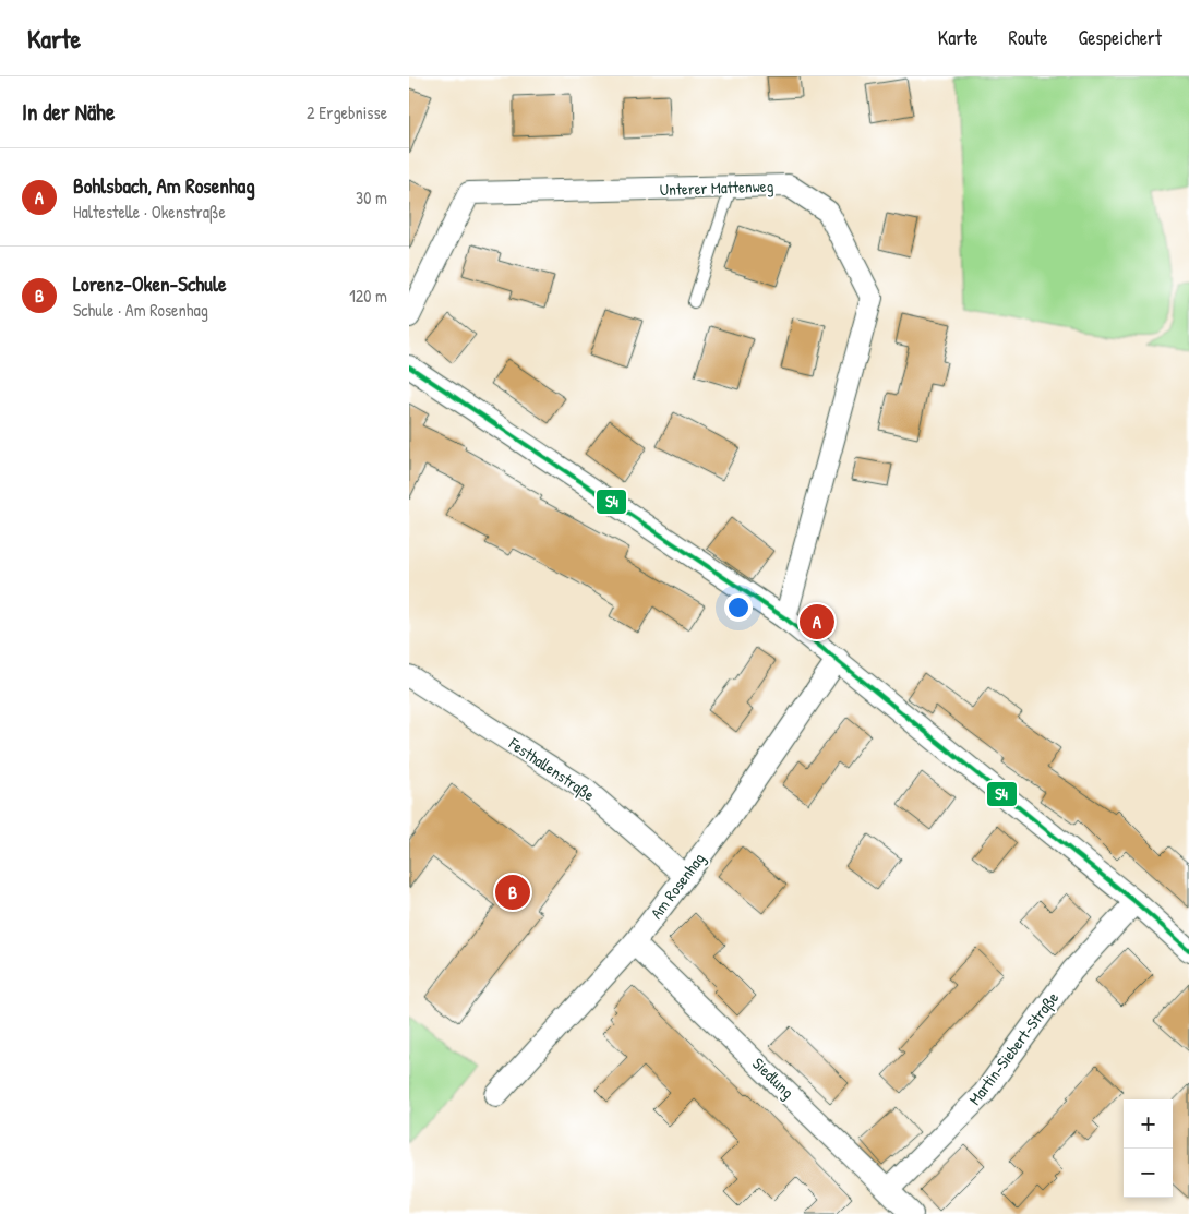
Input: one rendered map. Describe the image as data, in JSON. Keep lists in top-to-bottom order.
{
  "streets": {
    "street": [
      "Unterer Mattenweg",
      "Festhallenstraße",
      "Am Rosenhag",
      "Martin-Siebert-Straße",
      "Siedlung"
    ]
  },
  "crossings": [
    ["Festhallenstraße", "Am Rosenhag"],
    ["Am Rosenhag", "Siedlung"],
    ["Martin-Siebert-Straße", "Siedlung"]
  ],
  "lines": ["transit line S4"],
  "page": {
    "header": "Karte",
    "nav": ["Karte", "Route", "Gespeichert"],
    "heading": ["In der Nähe", "2 Ergebnisse"],
    "list": [
      {
        "mark": "A",
        "name": "Bohlsbach, Am Rosenhag",
        "note": "Haltestelle · Okenstraße",
        "value": "30 m"
      },
      {
        "mark": "B",
        "name": "Lorenz-Oken-Schule",
        "note": "Schule · Am Rosenhag",
        "value": "120 m"
      }
    ],
    "pins": ["A", "B"],
    "map_buttons": ["+", "−"]
  }
}
